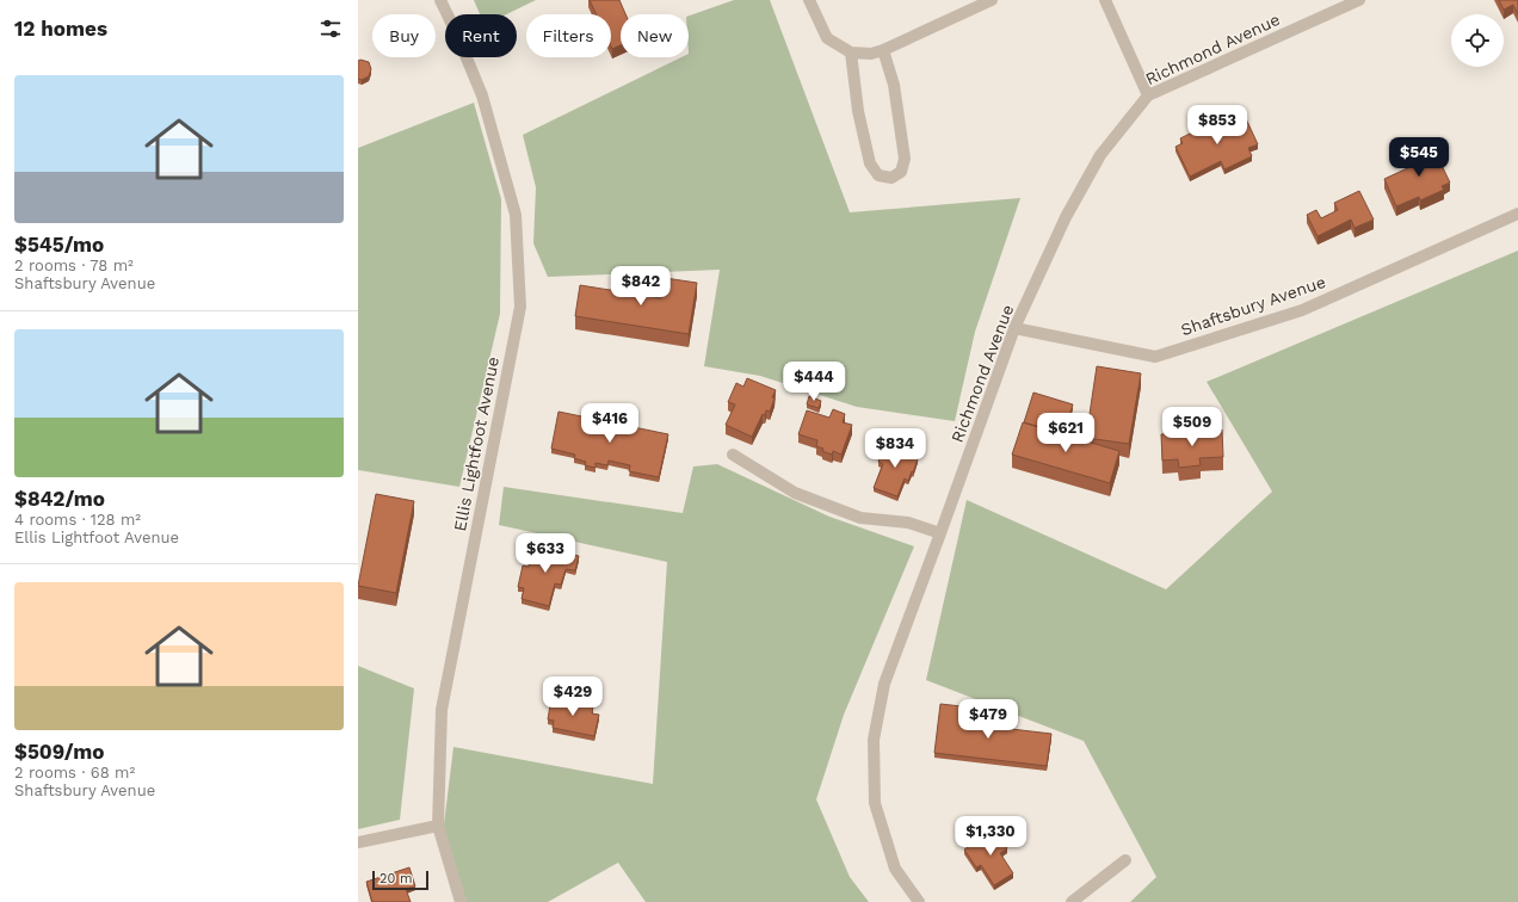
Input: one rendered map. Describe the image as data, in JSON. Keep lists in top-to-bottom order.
{
  "streets": {
    "street": ["Richmond Avenue", "Shaftsbury Avenue", "Ellis Lightfoot Avenue"]
  },
  "crossings": [
    ["Richmond Avenue", "Shaftsbury Avenue"]
  ],
  "scale_bar": "20 m",
  "page": {
    "heading": "12 homes",
    "chip": [
      "Buy",
      "Rent",
      "Filters",
      "New"
    ],
    "list": [
      {
        "name": "$545/mo",
        "note": "2 rooms · 78 m² · Shaftsbury Avenue"
      },
      {
        "name": "$842/mo",
        "note": "4 rooms · 128 m² · Ellis Lightfoot Avenue"
      },
      {
        "name": "$509/mo",
        "note": "2 rooms · 68 m² · Shaftsbury Avenue"
      }
    ],
    "price": [
      "$853",
      "$545",
      "$842",
      "$444",
      "$416",
      "$509",
      "$621",
      "$834",
      "$633",
      "$429",
      "$479",
      "$1,330"
    ],
    "scale": "20 m"
  }
}
